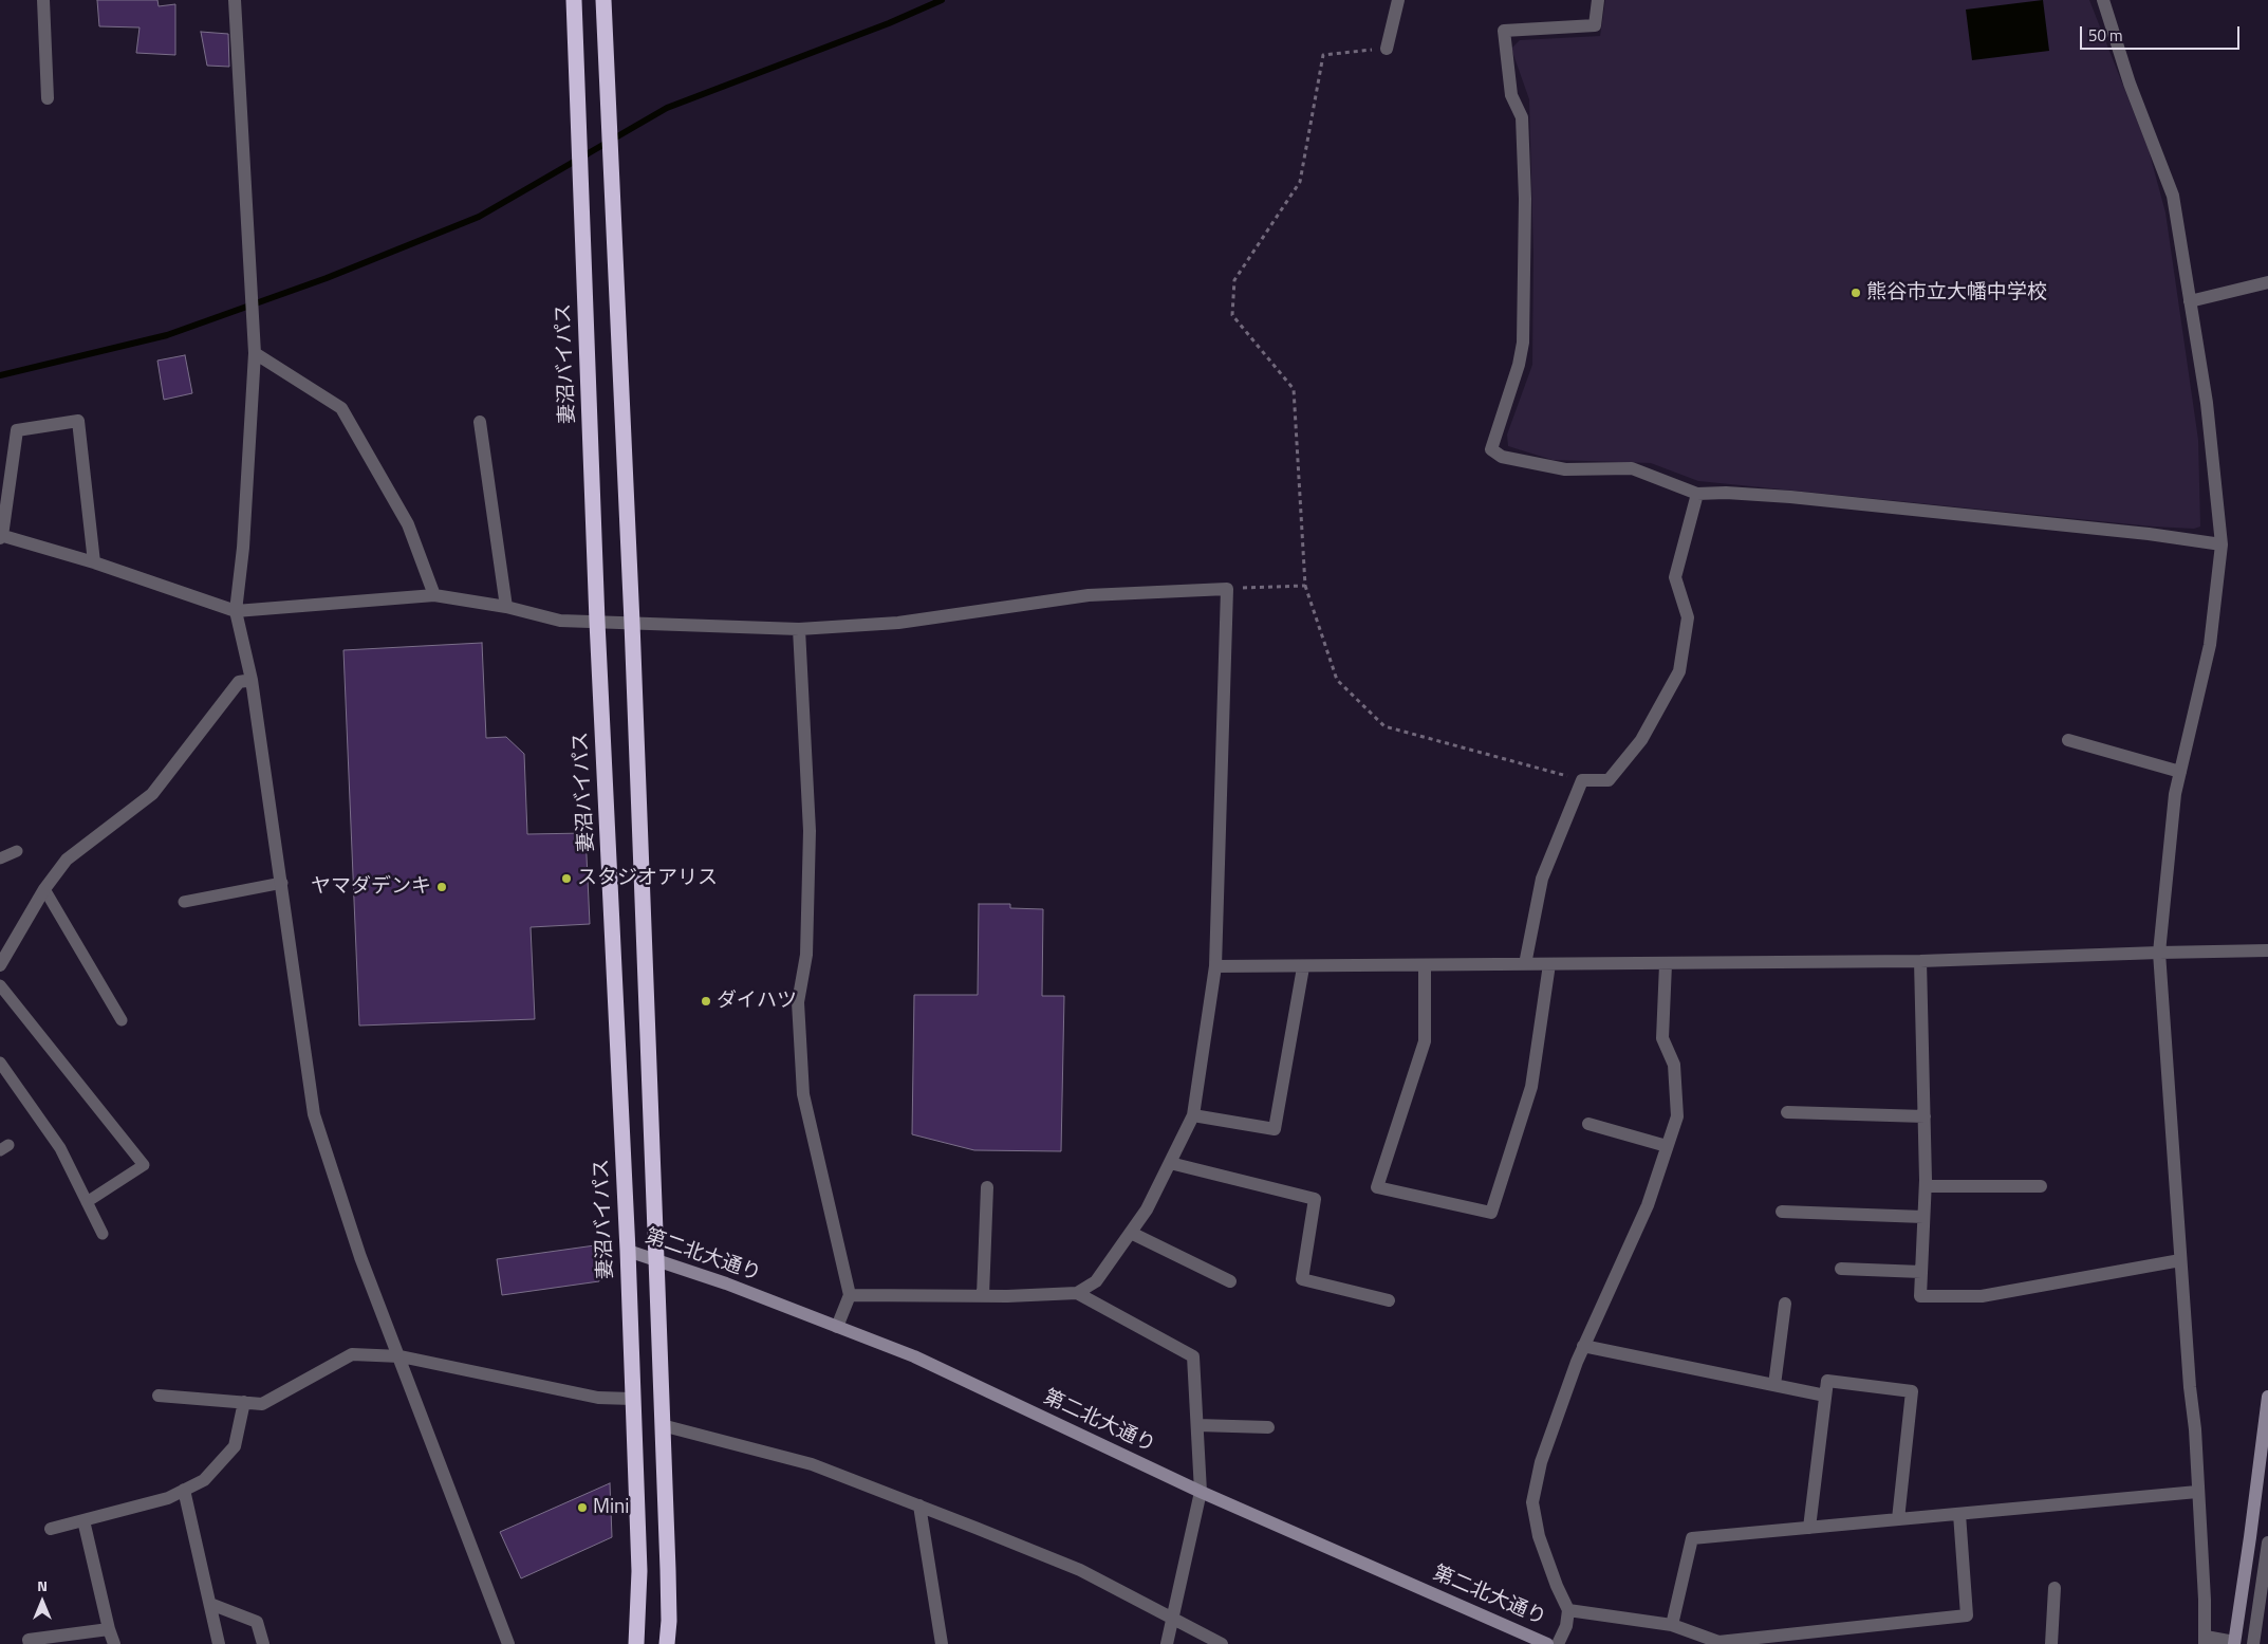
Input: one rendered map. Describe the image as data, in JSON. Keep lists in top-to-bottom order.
{
  "streets": {
    "highway": ["妻沼バイパス"],
    "street": ["第二北大通り"]
  },
  "crossings": [
    ["妻沼バイパス", "第二北大通り"]
  ],
  "places": [
    "熊谷市立大幡中学校",
    "スタジオアリス",
    "ヤマダデンキ",
    "ダイハツ",
    "Mini"
  ],
  "scale_bar": "50 m",
  "north": "top"
}
